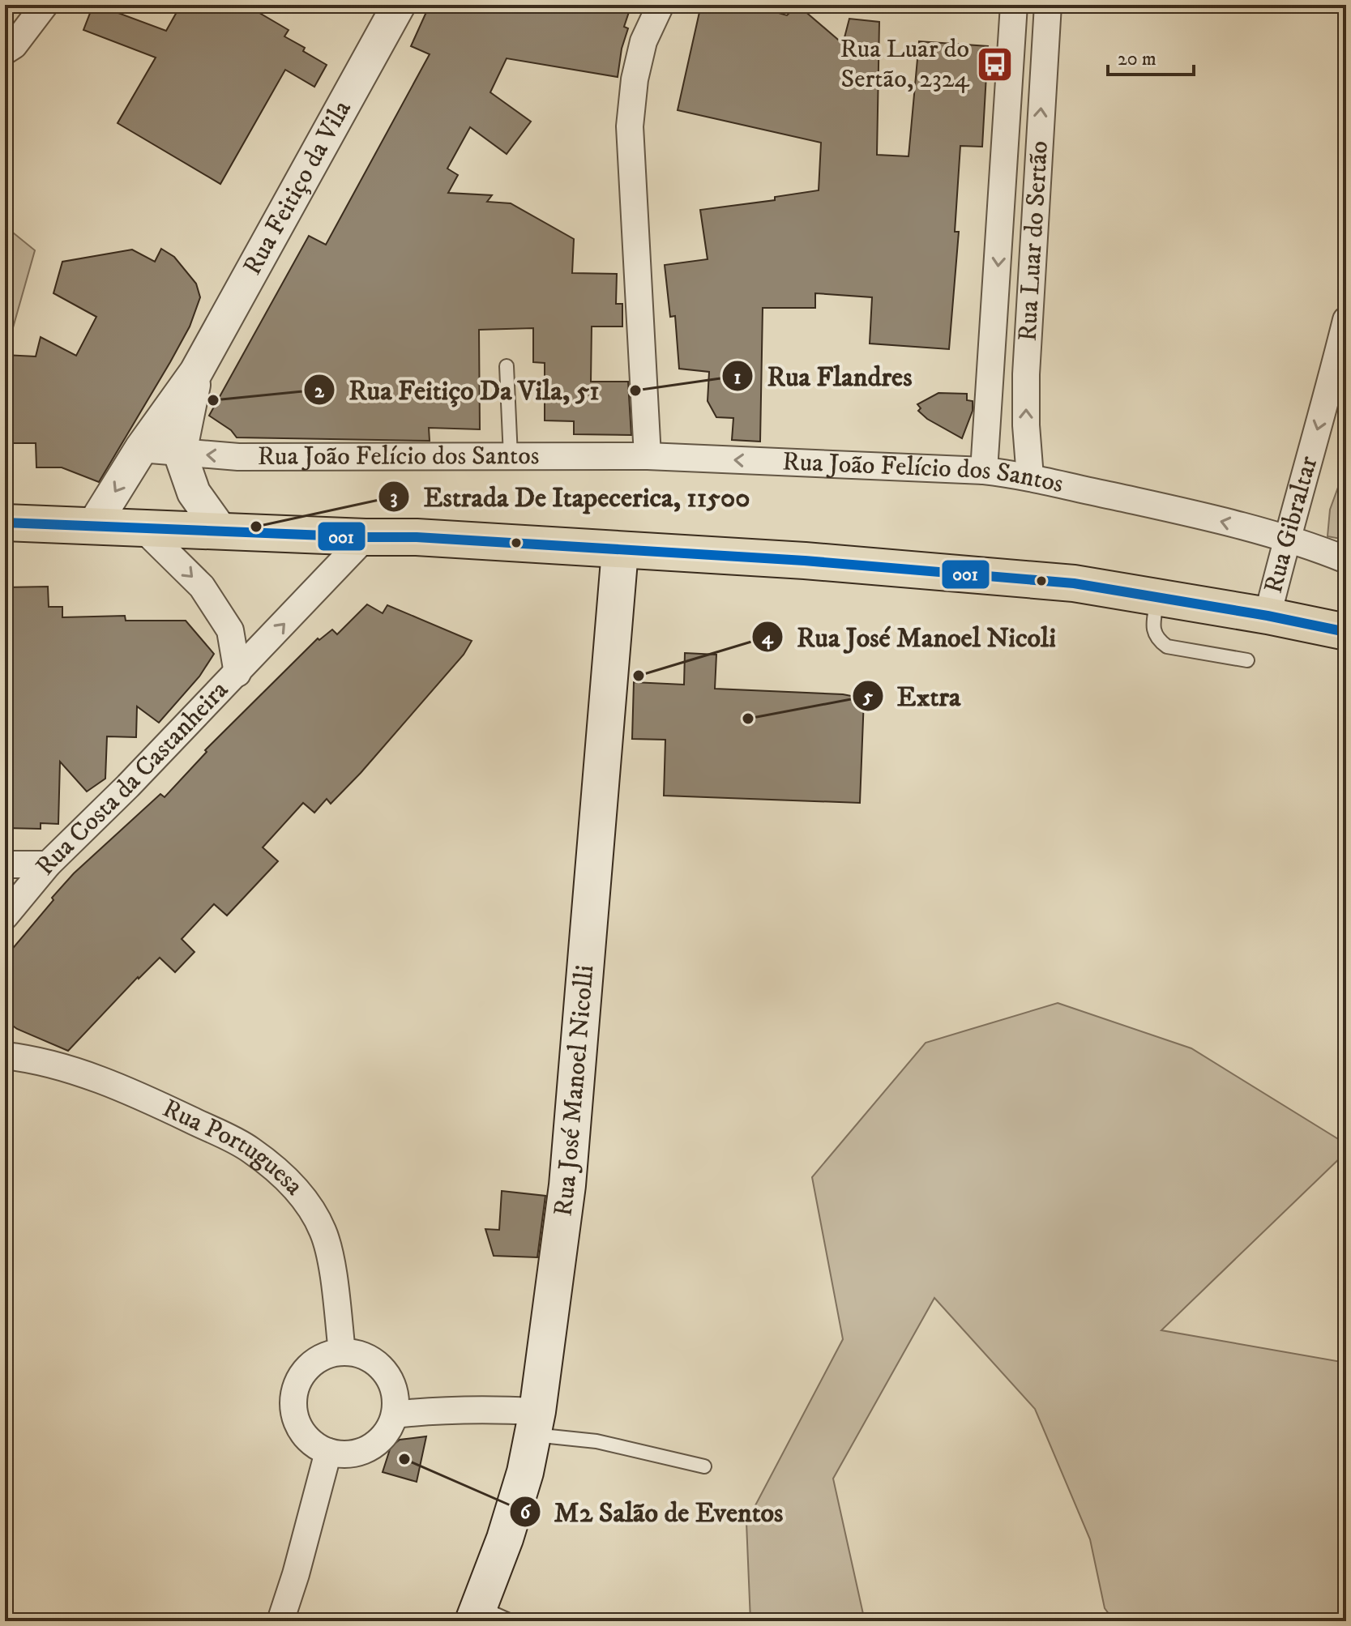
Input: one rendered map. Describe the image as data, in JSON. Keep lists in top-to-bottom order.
{
  "streets": {
    "main road": ["Rua José Manoel Nicolli"],
    "street": [
      "Rua Feitiço da Vila",
      "Rua Luar do Sertão",
      "Rua João Felício dos Santos",
      "Rua Gibraltar",
      "Rua Costa da Castanheira",
      "Rua Portuguesa"
    ]
  },
  "crossings": [
    ["Rua Feitiço da Vila", "Rua João Felício dos Santos"],
    ["Rua Luar do Sertão", "Rua João Felício dos Santos"],
    ["Rua João Felício dos Santos", "Rua Gibraltar"]
  ],
  "one_way": ["Rua João Felício dos Santos", "Rua Gibraltar"],
  "places": {
    "bus stop": ["Rua Luar do Sertão, 2324"],
    "other": [
      "Rua Flandres",
      "Rua Feitiço Da Vila, 51",
      "Estrada De Itapecerica, 11500",
      "Rua José Manoel Nicoli",
      "Extra",
      "M2 Salão de Eventos"
    ]
  },
  "lines": ["transit line 001"],
  "scale_bar": "20 m"
}
